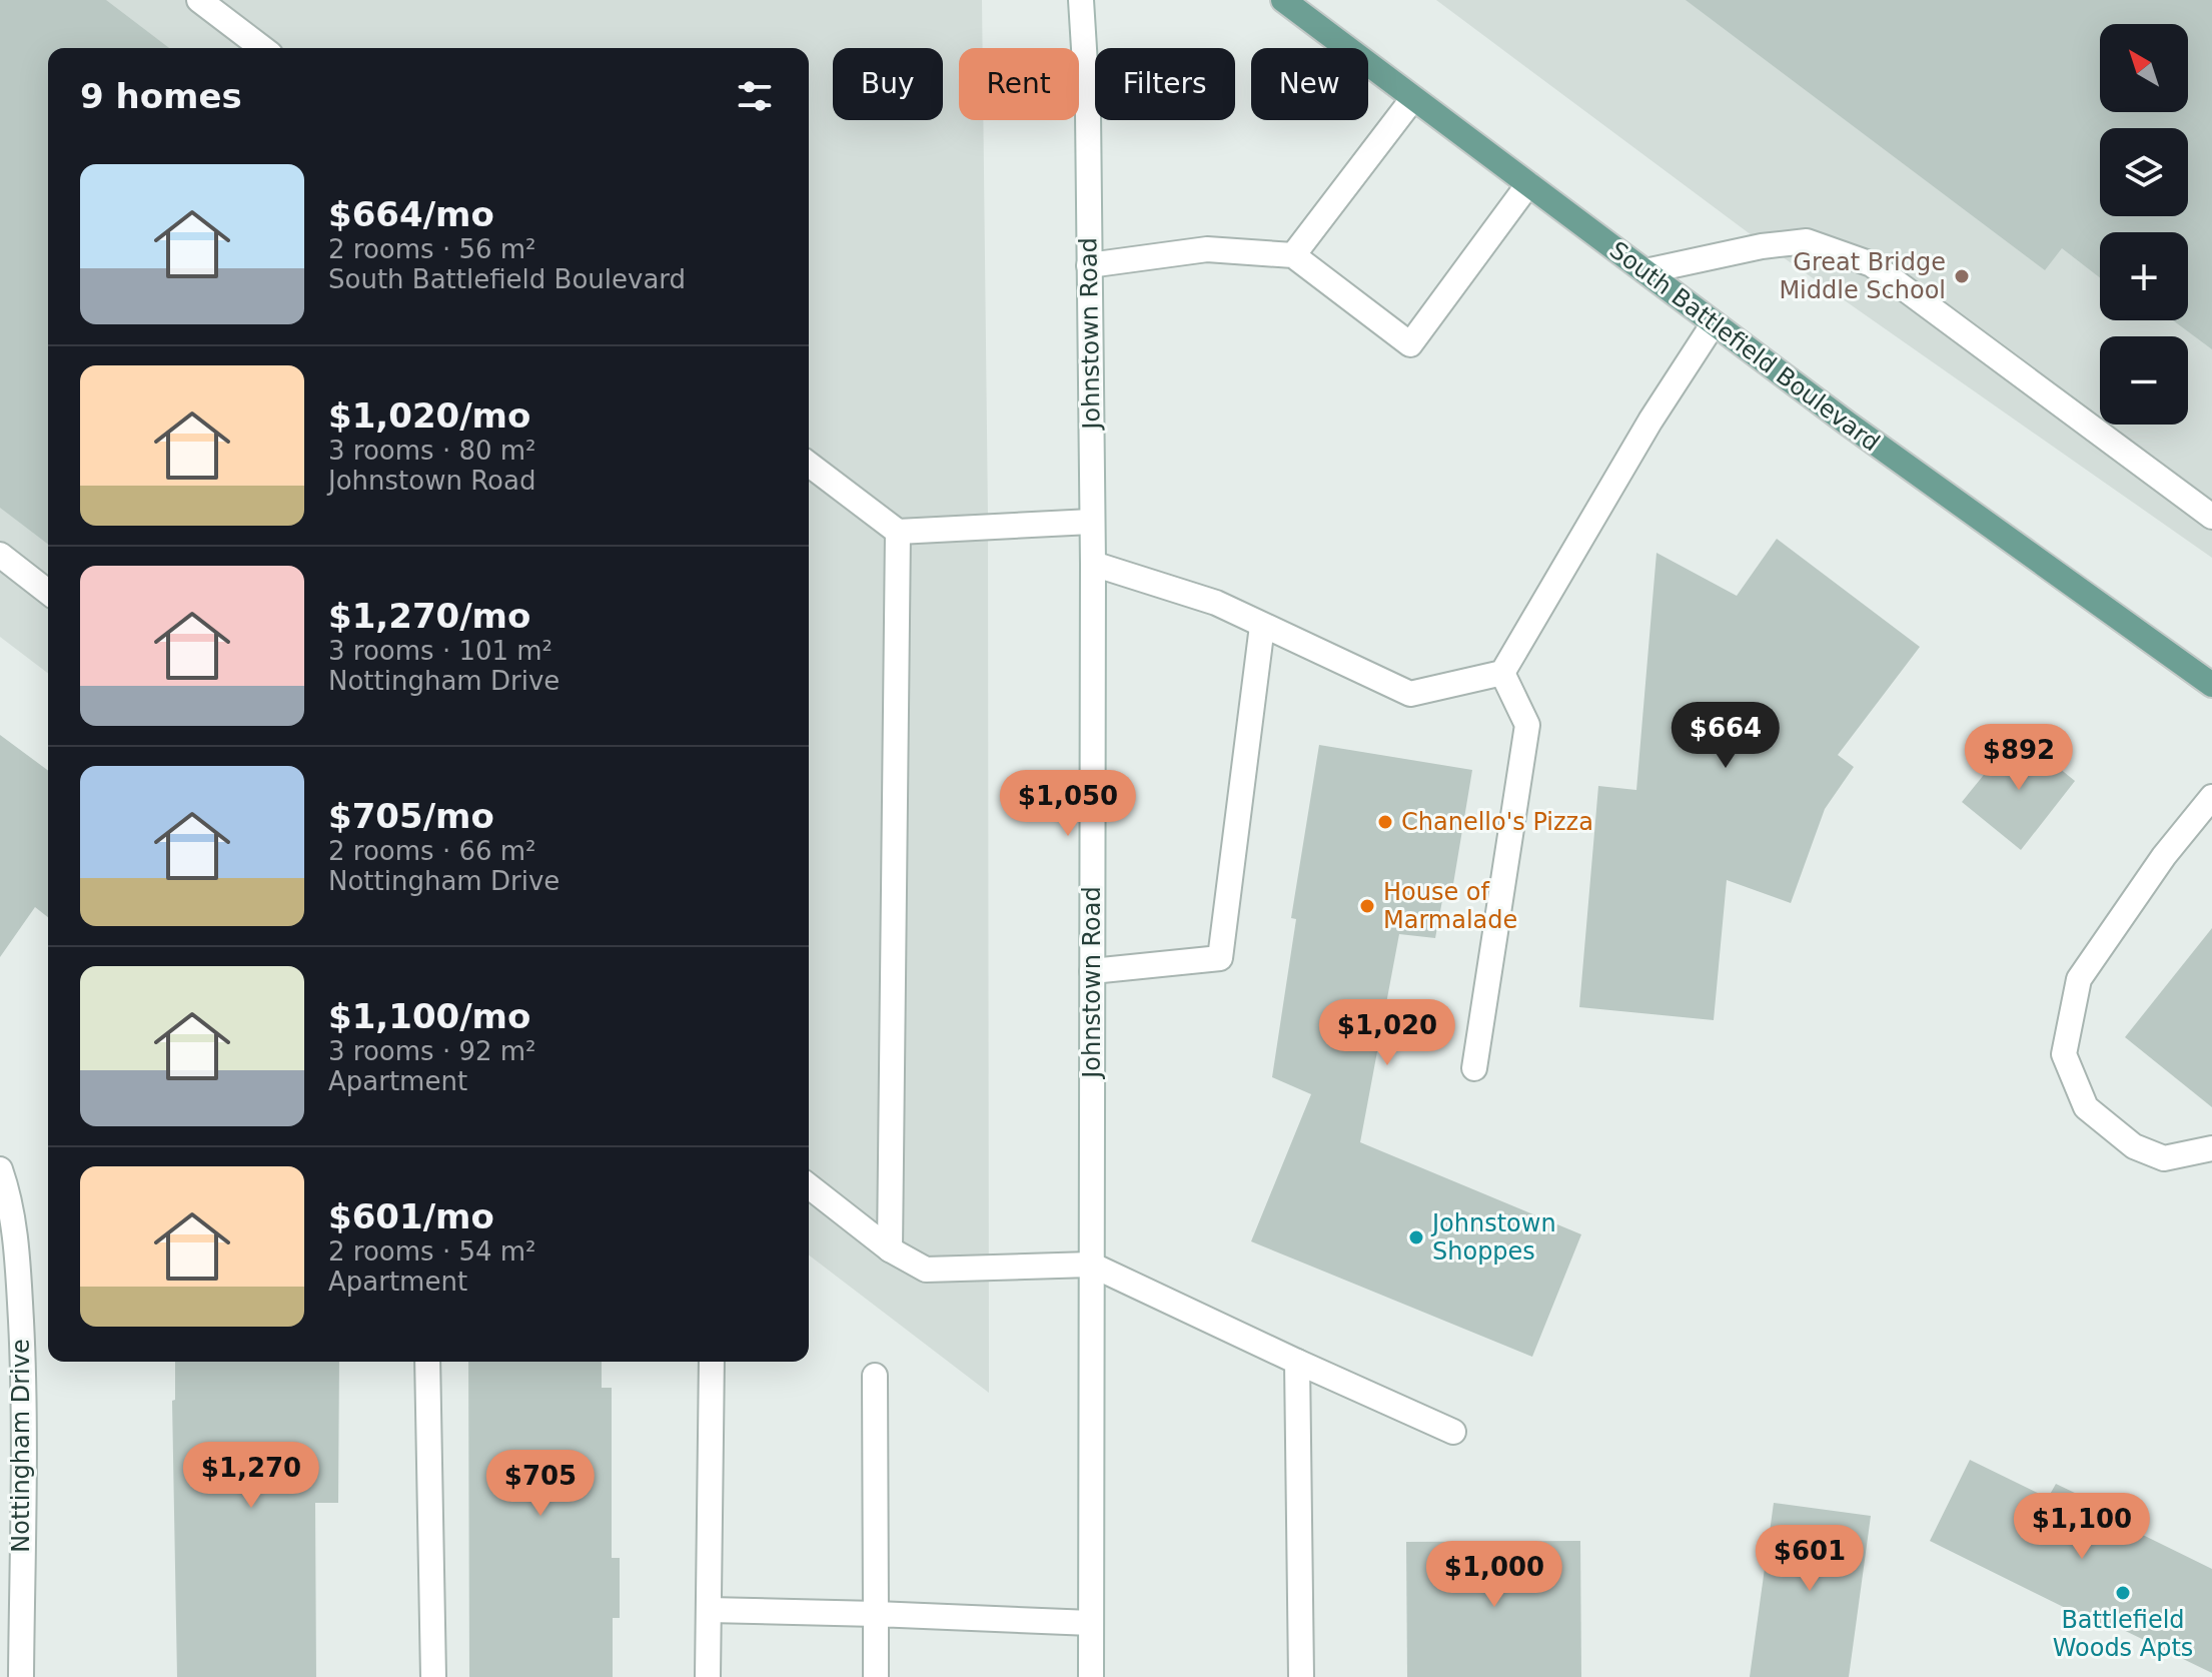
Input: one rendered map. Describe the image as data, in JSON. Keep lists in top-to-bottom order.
{
  "streets": {
    "main road": ["Johnstown Road", "South Battlefield Boulevard", "Nottingham Drive"]
  },
  "places": [
    "Great Bridge Middle School",
    "Chanello's Pizza",
    "House of Marmalade",
    "Johnstown Shoppes",
    "Battlefield Woods Apts"
  ],
  "north": "top left",
  "page": {
    "map_buttons": ["+", "−"],
    "chip": [
      "Buy",
      "Rent",
      "Filters",
      "New"
    ],
    "heading": "9 homes",
    "list": [
      {
        "name": "$664/mo",
        "note": "2 rooms · 56 m² · South Battlefield Boulevard"
      },
      {
        "name": "$1,020/mo",
        "note": "3 rooms · 80 m² · Johnstown Road"
      },
      {
        "name": "$1,270/mo",
        "note": "3 rooms · 101 m² · Nottingham Drive"
      },
      {
        "name": "$705/mo",
        "note": "2 rooms · 66 m² · Nottingham Drive"
      },
      {
        "name": "$1,100/mo",
        "note": "3 rooms · 92 m² · Apartment"
      },
      {
        "name": "$601/mo",
        "note": "2 rooms · 54 m² · Apartment"
      }
    ],
    "price": [
      "$664",
      "$892",
      "$1,050",
      "$1,020",
      "$1,270",
      "$705",
      "$1,100",
      "$601",
      "$1,000"
    ]
  }
}
